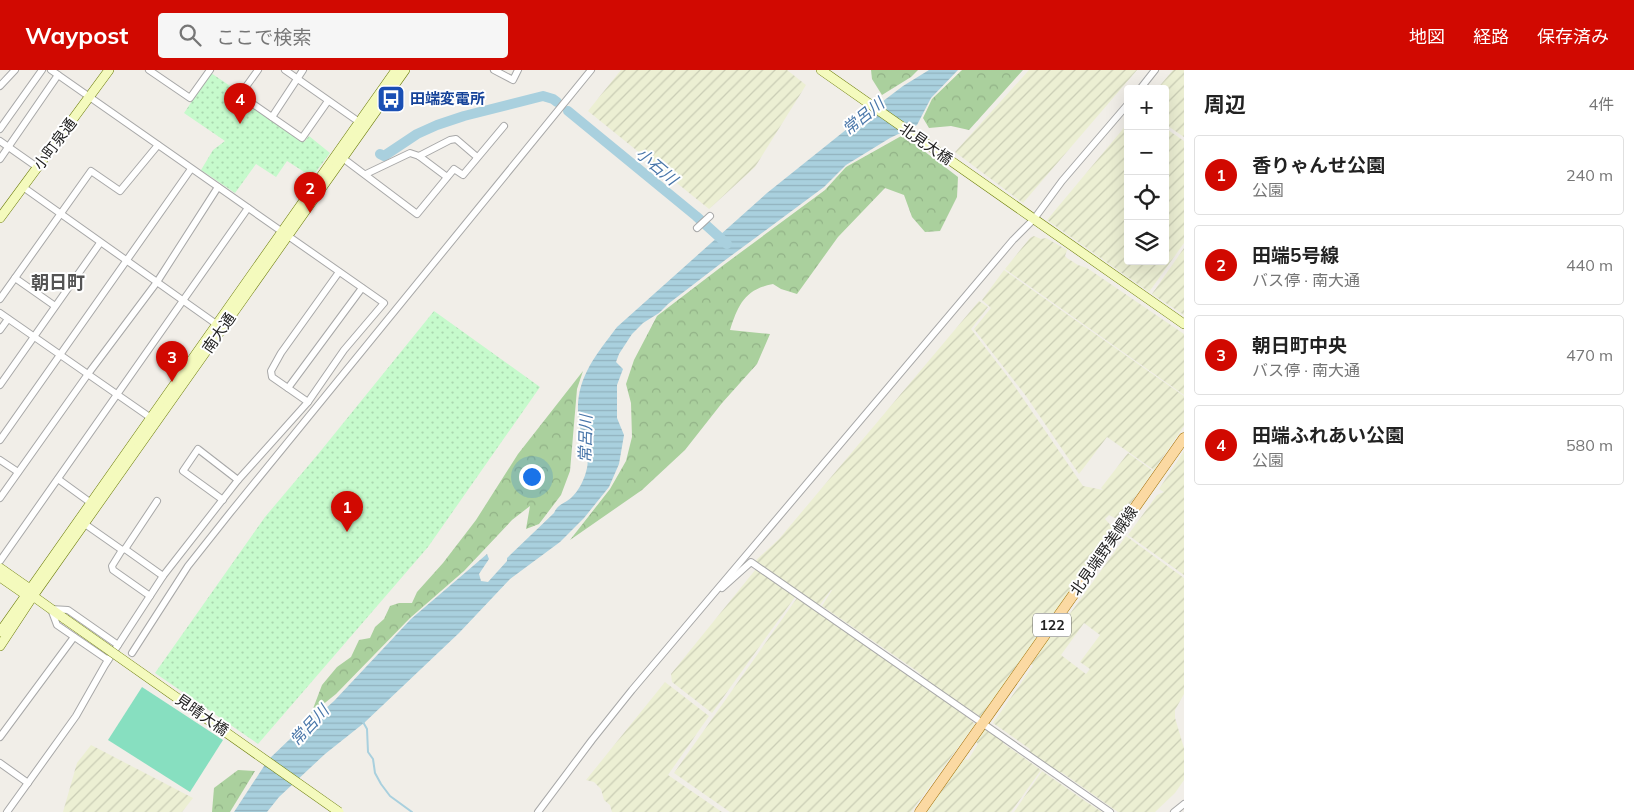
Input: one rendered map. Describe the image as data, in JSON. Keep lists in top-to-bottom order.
{
  "streets": {
    "main road": ["北見端野美幌線", "122"],
    "street": [
      "小町泉通",
      "北見大橋",
      "南大通",
      "見晴大橋"
    ]
  },
  "crossings": [
    ["南大通", "見晴大橋"]
  ],
  "districts": ["朝日町"],
  "water": ["常呂川", "小石川"],
  "places": {
    "bus stop": ["田端変電所"]
  },
  "page": {
    "header": "Waypost",
    "search": "ここで検索",
    "nav": ["地図", "経路", "保存済み"],
    "heading": ["周辺", "4件"],
    "pins": [
      "4",
      "2",
      "3",
      "1"
    ],
    "map_buttons": ["+", "−"],
    "list": [
      {
        "mark": "1",
        "name": "香りゃんせ公園",
        "note": "公園",
        "value": "240 m"
      },
      {
        "mark": "2",
        "name": "田端5号線",
        "note": "バス停 · 南大通",
        "value": "440 m"
      },
      {
        "mark": "3",
        "name": "朝日町中央",
        "note": "バス停 · 南大通",
        "value": "470 m"
      },
      {
        "mark": "4",
        "name": "田端ふれあい公園",
        "note": "公園",
        "value": "580 m"
      }
    ]
  }
}
